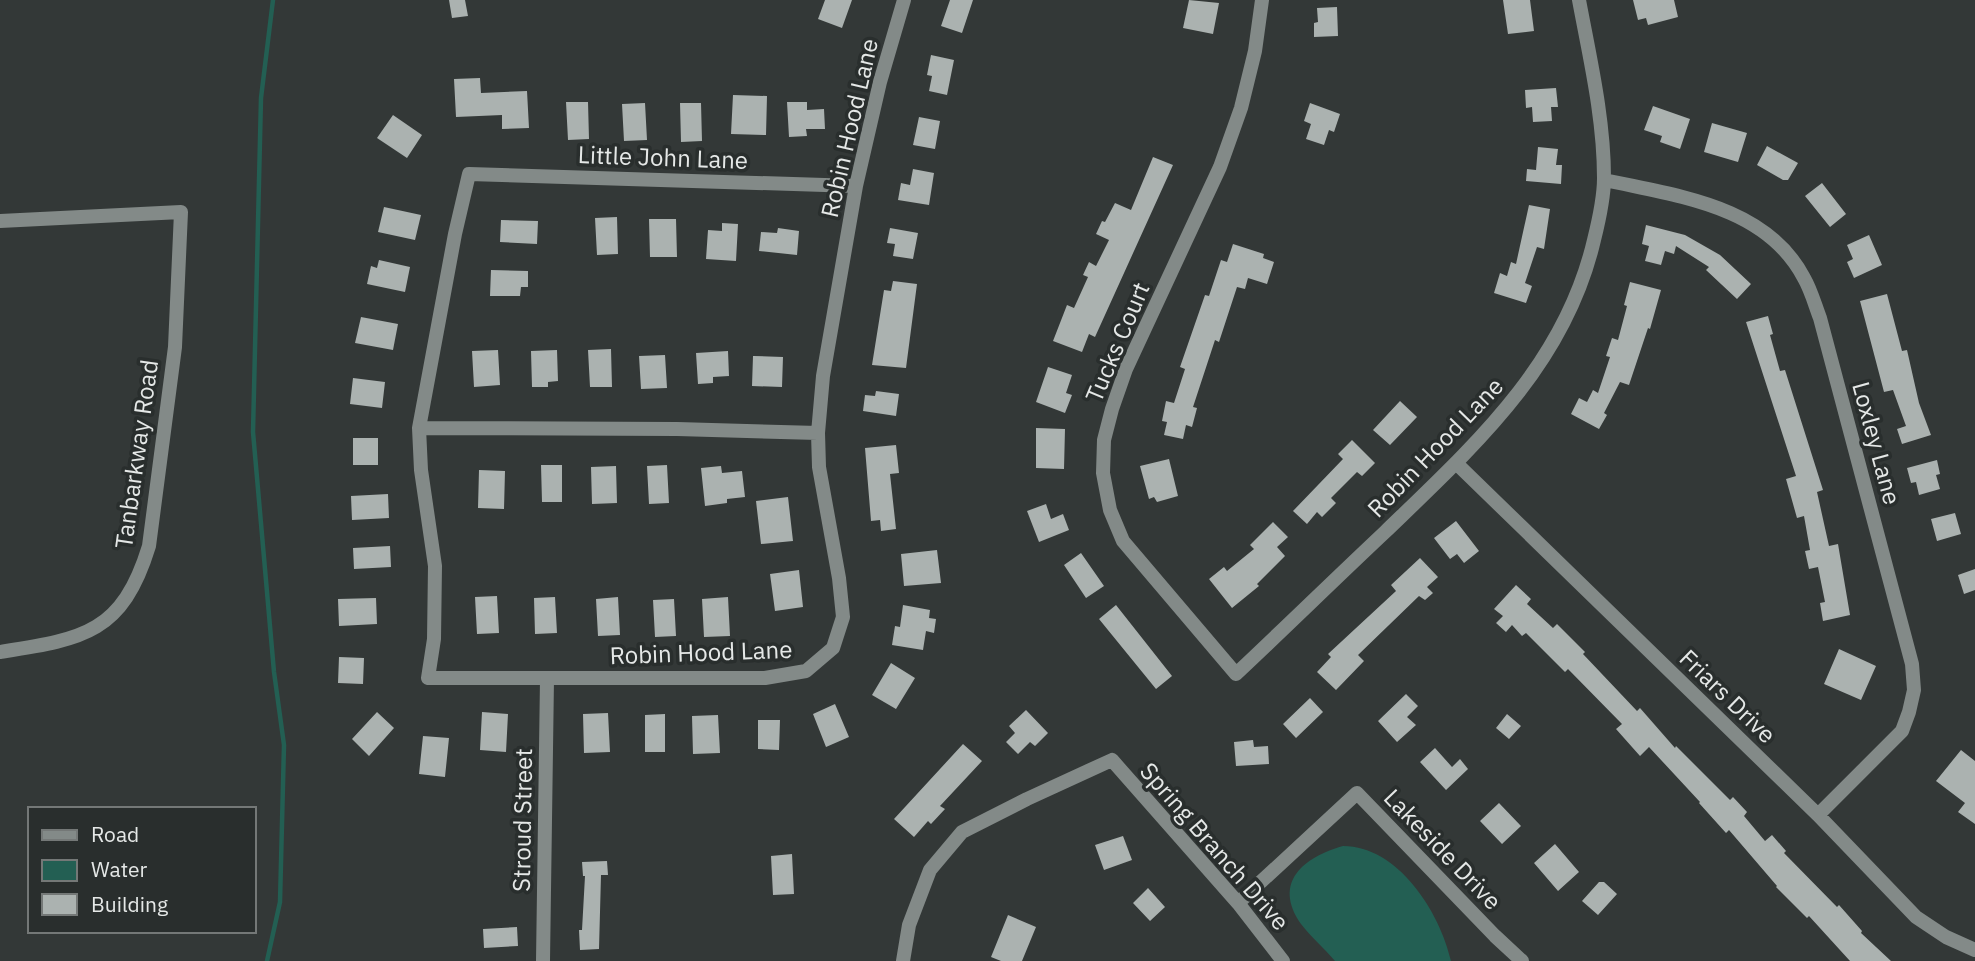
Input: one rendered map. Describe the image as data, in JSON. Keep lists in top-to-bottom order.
{
  "streets": {
    "street": [
      "Robin Hood Lane",
      "Little John Lane",
      "Tucks Court",
      "Loxley Lane",
      "Tanbarkway Road",
      "Friars Drive",
      "Stroud Street",
      "Spring Branch Drive",
      "Lakeside Drive"
    ]
  },
  "crossings": [
    ["Robin Hood Lane", "Little John Lane"],
    ["Robin Hood Lane", "Tucks Court"],
    ["Robin Hood Lane", "Loxley Lane"],
    ["Robin Hood Lane", "Friars Drive"],
    ["Robin Hood Lane", "Stroud Street"],
    ["Loxley Lane", "Friars Drive"],
    ["Spring Branch Drive", "Lakeside Drive"]
  ],
  "legend": ["Road", "Water", "Building"]
}
